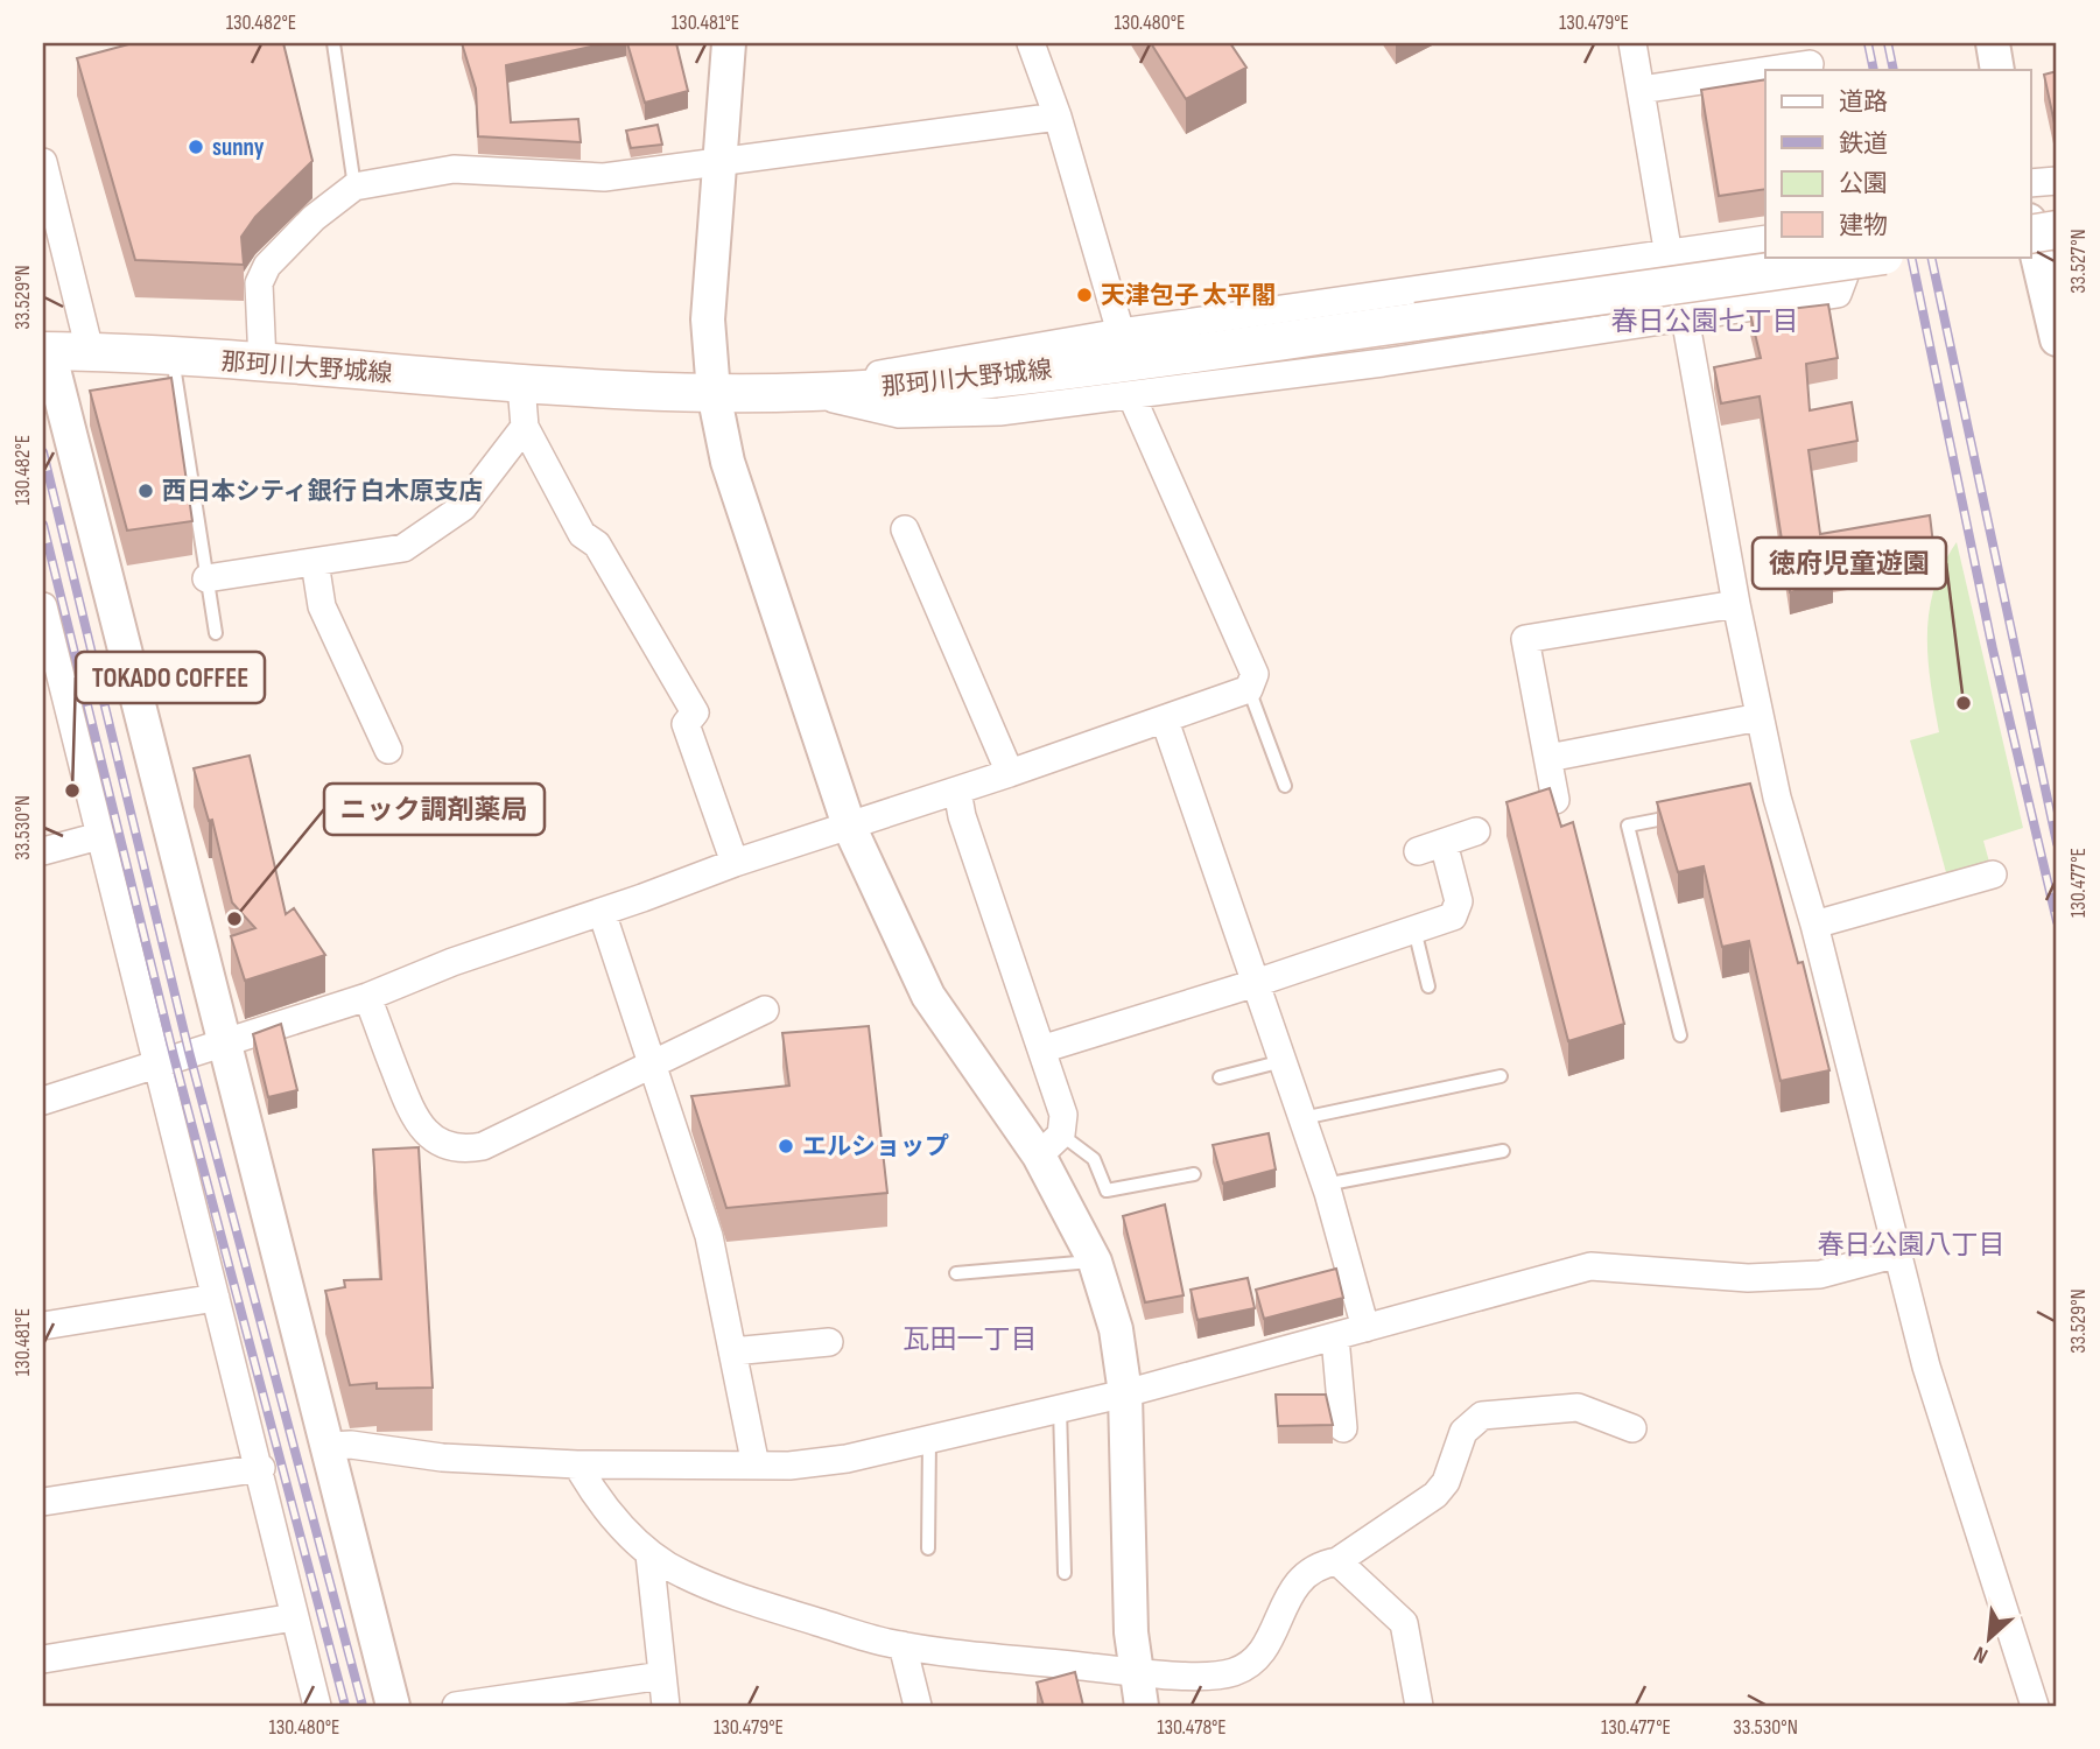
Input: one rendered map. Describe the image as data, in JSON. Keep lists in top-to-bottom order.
{
  "streets": {
    "main road": ["那珂川大野城線"]
  },
  "districts": ["春日公園七丁目", "春日公園八丁目", "瓦田一丁目"],
  "places": [
    "sunny",
    "天津包子 太平閣",
    "西日本シティ銀行 白木原支店",
    "徳府児童遊園",
    "TOKADO COFFEE",
    "ニック調剤薬局",
    "エルショップ"
  ],
  "legend": [
    "道路",
    "鉄道",
    "公園",
    "建物"
  ],
  "north": "bottom left",
  "coordinates": [
    "130.482°E",
    "130.481°E",
    "130.480°E",
    "130.479°E",
    "33.527°N",
    "33.529°N",
    "33.530°N",
    "130.477°E",
    "130.478°E"
  ]
}
